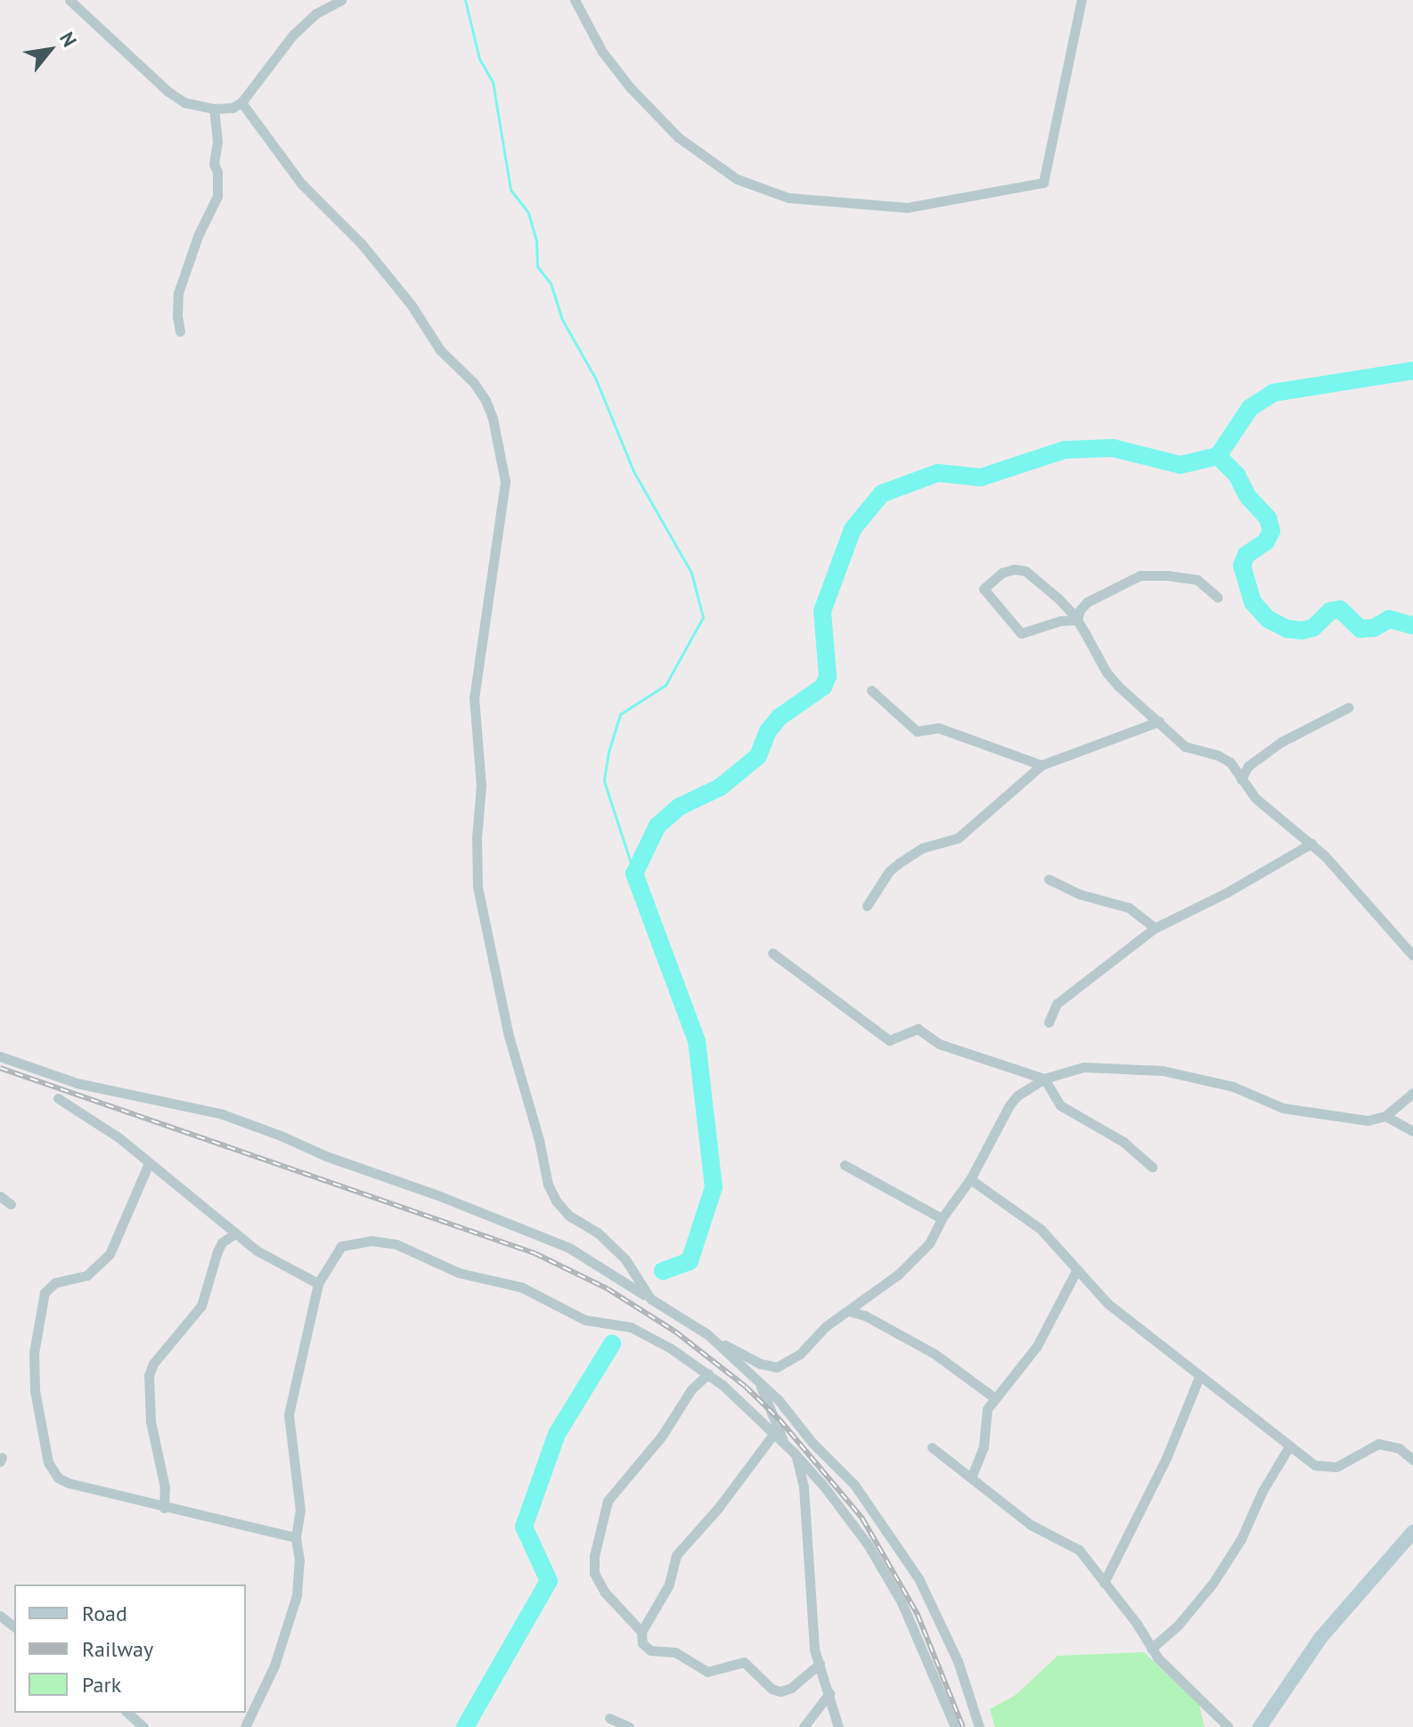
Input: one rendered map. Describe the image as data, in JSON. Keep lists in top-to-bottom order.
{
  "legend": ["Road", "Railway", "Park"],
  "north": "top right"
}
